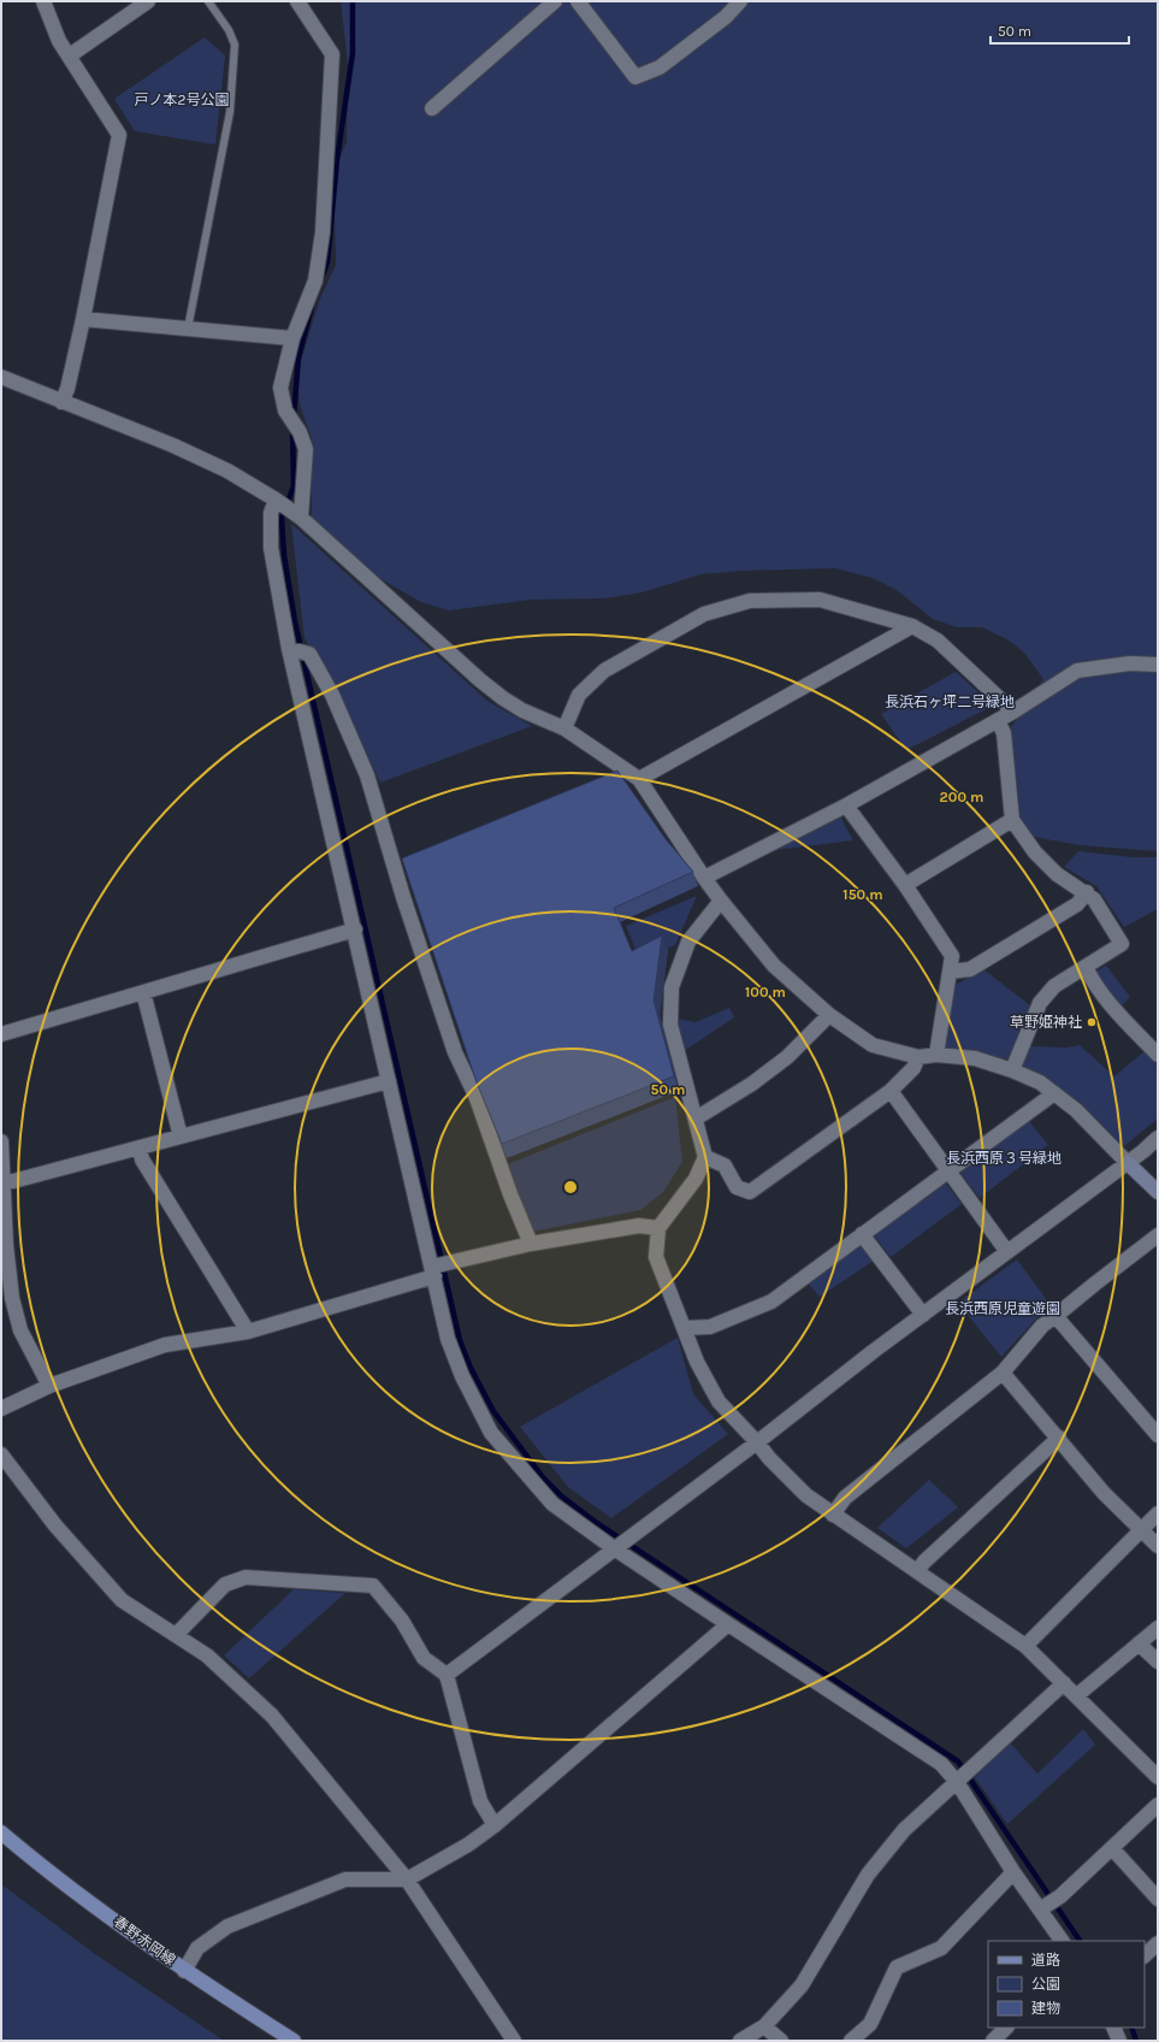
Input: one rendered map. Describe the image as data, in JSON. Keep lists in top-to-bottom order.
{
  "streets": {
    "main road": ["春野赤岡線"]
  },
  "parks": [
    "戸ノ本2号公園",
    "長浜石ヶ坪二号緑地",
    "長浜西原３号緑地",
    "長浜西原児童遊園"
  ],
  "places": ["草野姫神社"],
  "legend": ["道路", "公園", "建物"],
  "scale_bar": "50 m",
  "rings": [
    "200 m",
    "150 m",
    "100 m",
    "50 m"
  ]
}
